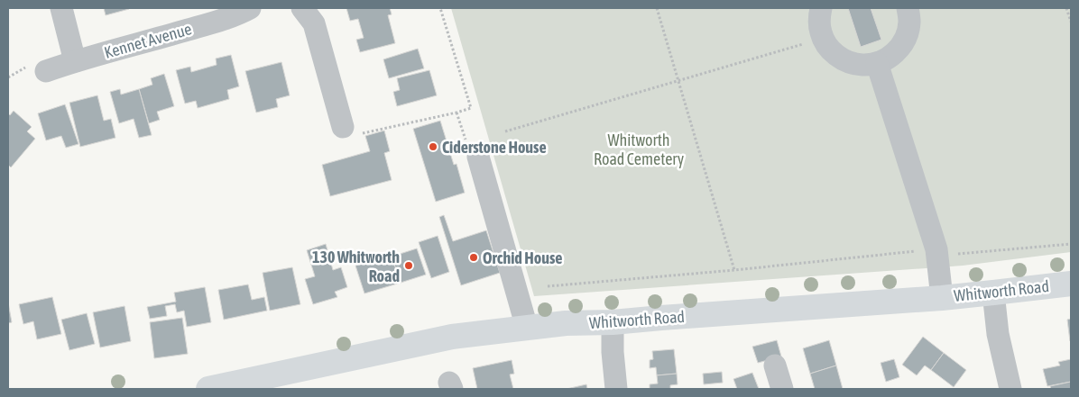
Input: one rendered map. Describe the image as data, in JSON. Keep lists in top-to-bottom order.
{
  "streets": {
    "main road": ["Whitworth Road"],
    "street": ["Kennet Avenue"]
  },
  "parks": ["Whitworth Road Cemetery"],
  "places": ["Ciderstone House", "Orchid House", "130 Whitworth Road"]
}
